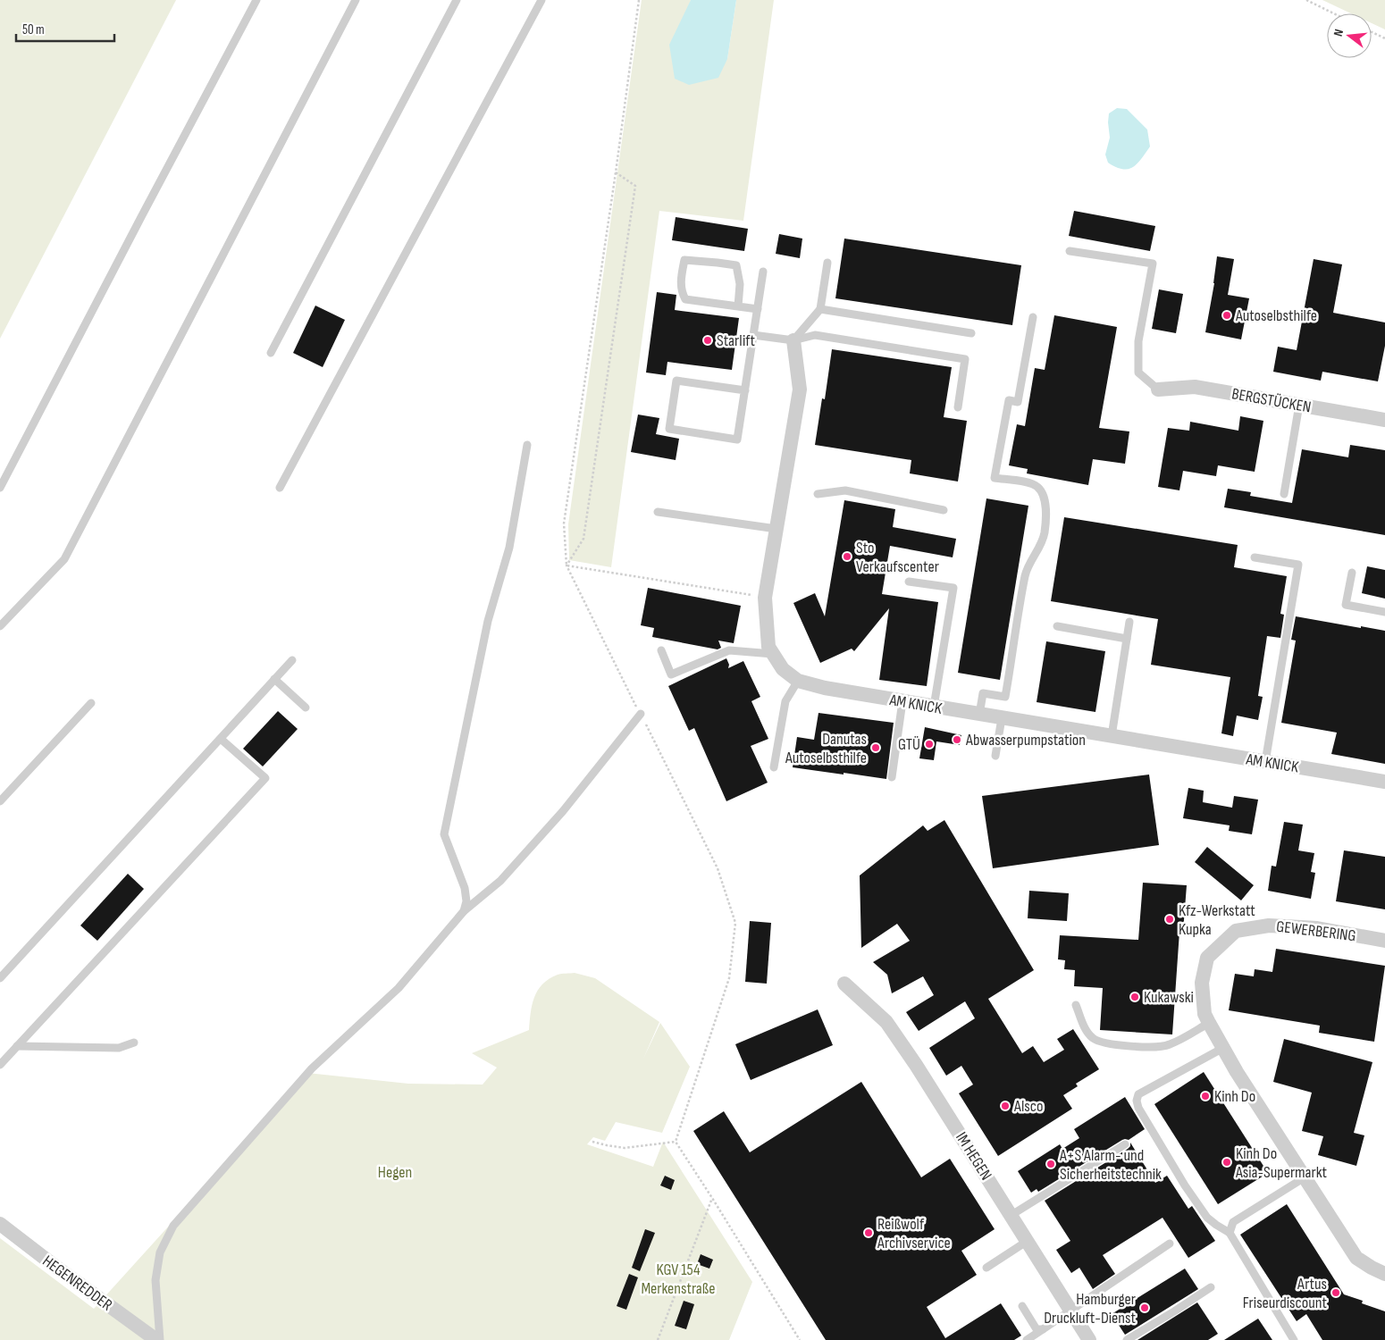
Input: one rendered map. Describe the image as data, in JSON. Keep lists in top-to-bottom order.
{
  "streets": {
    "street": [
      "BERGSTÜCKEN",
      "AM KNICK",
      "GEWERBERING",
      "IM HEGEN",
      "HEGENREDDER"
    ]
  },
  "parks": ["Hegen", "KGV 154 Merkenstraße"],
  "places": [
    "Autoselbsthilfe",
    "Starlift",
    "Sto Verkaufscenter",
    "Abwasserpumpstation",
    "GTÜ",
    "Danutas Autoselbsthilfe",
    "Kfz-Werkstatt Kupka",
    "Kukawski",
    "Kinh Do",
    "Alsco",
    "Kinh Do Asia-Supermarkt",
    "A+S Alarm- und Sicherheitstechnik",
    "Reißwolf Archivservice",
    "Artus Friseurdiscount",
    "Hamburger Druckluft-Dienst"
  ],
  "scale_bar": "50 m",
  "north": "left"
}
